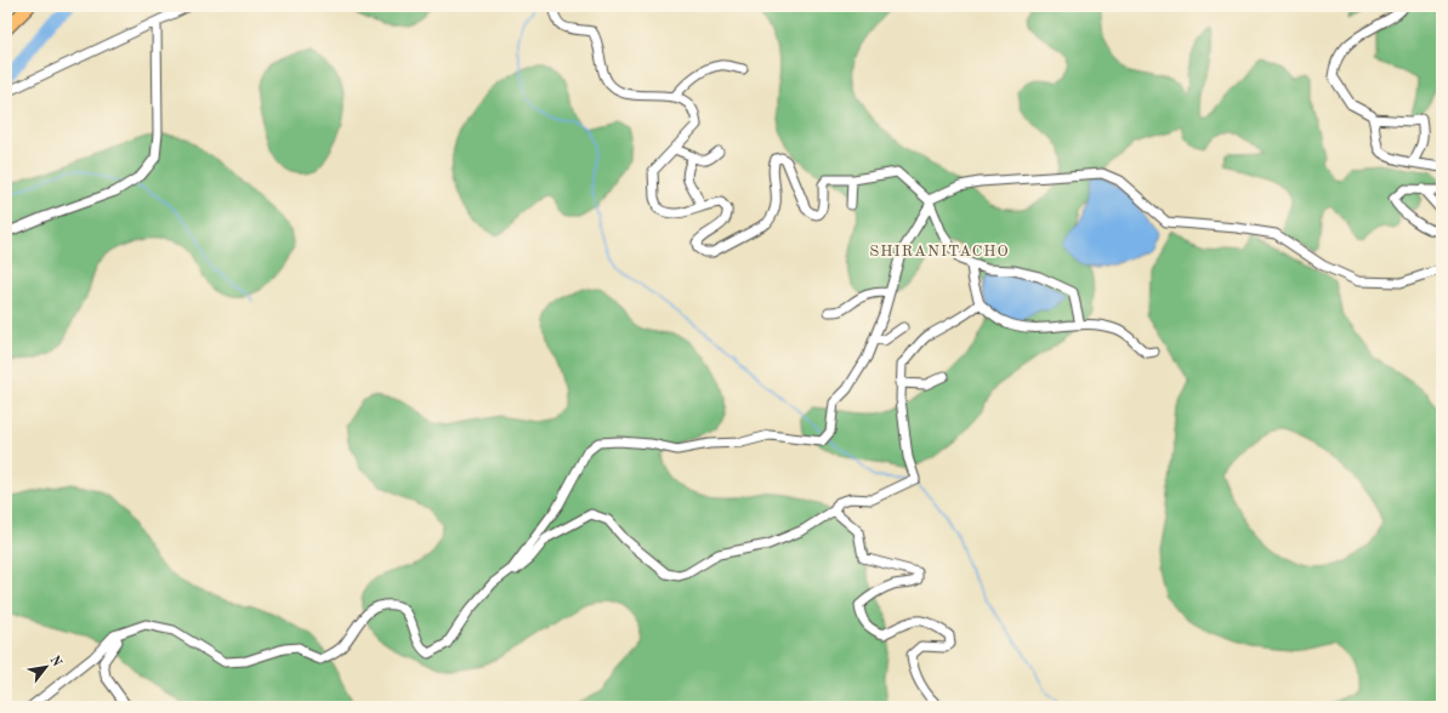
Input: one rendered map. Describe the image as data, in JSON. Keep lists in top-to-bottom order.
{
  "districts": ["SHIRANITACHO"],
  "north": "top right"
}
